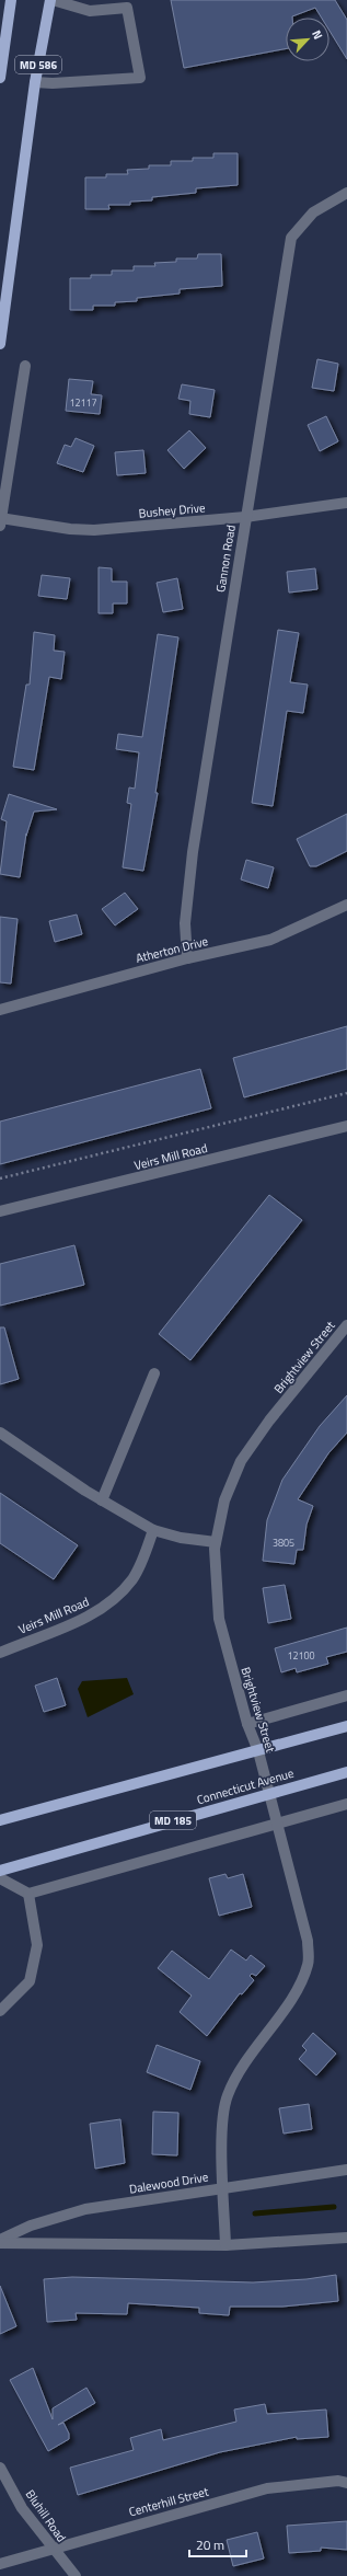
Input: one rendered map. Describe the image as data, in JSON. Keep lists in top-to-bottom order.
{
  "streets": {
    "main road": ["MD 586", "Connecticut Avenue", "MD 185"],
    "street": [
      "Bushey Drive",
      "Gannon Road",
      "Atherton Drive",
      "Veirs Mill Road",
      "Brightview Street",
      "Dalewood Drive",
      "Centerhill Street",
      "Bluhill Road"
    ]
  },
  "crossings": [
    ["Bushey Drive", "Gannon Road"],
    ["Gannon Road", "Atherton Drive"],
    ["Brightview Street", "Connecticut Avenue"],
    ["Brightview Street", "Dalewood Drive"],
    ["Centerhill Street", "Bluhill Road"]
  ],
  "house_numbers": ["12117", "3805", "12100"],
  "scale_bar": "20 m",
  "north": "top right"
}
